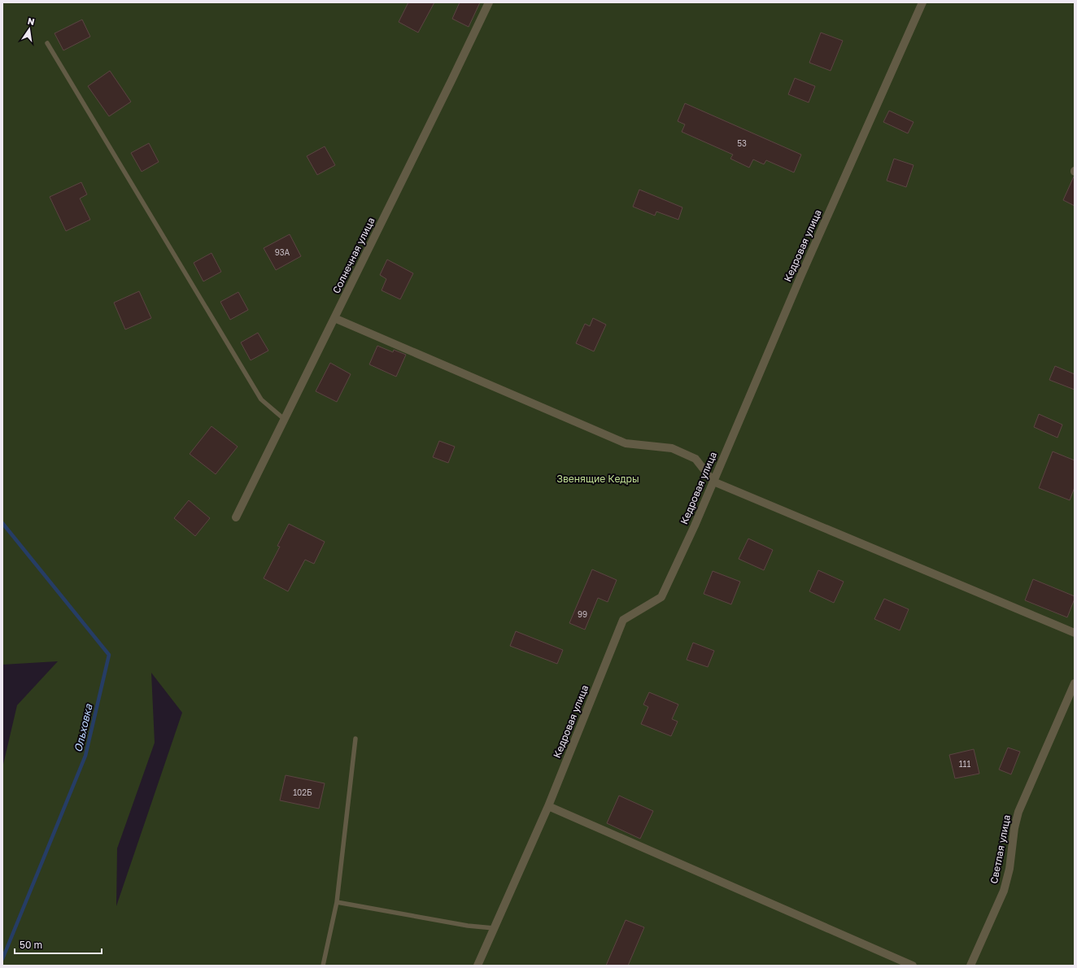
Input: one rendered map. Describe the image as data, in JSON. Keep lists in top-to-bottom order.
{
  "streets": {
    "street": ["Кедровая улица", "Солнечная улица", "Светлая улица"]
  },
  "water": ["Ольховка"],
  "parks": ["Звенящие Кедры"],
  "house_numbers": [
    "53",
    "93А",
    "99",
    "111",
    "102Б"
  ],
  "scale_bar": "50 m",
  "north": "top"
}
